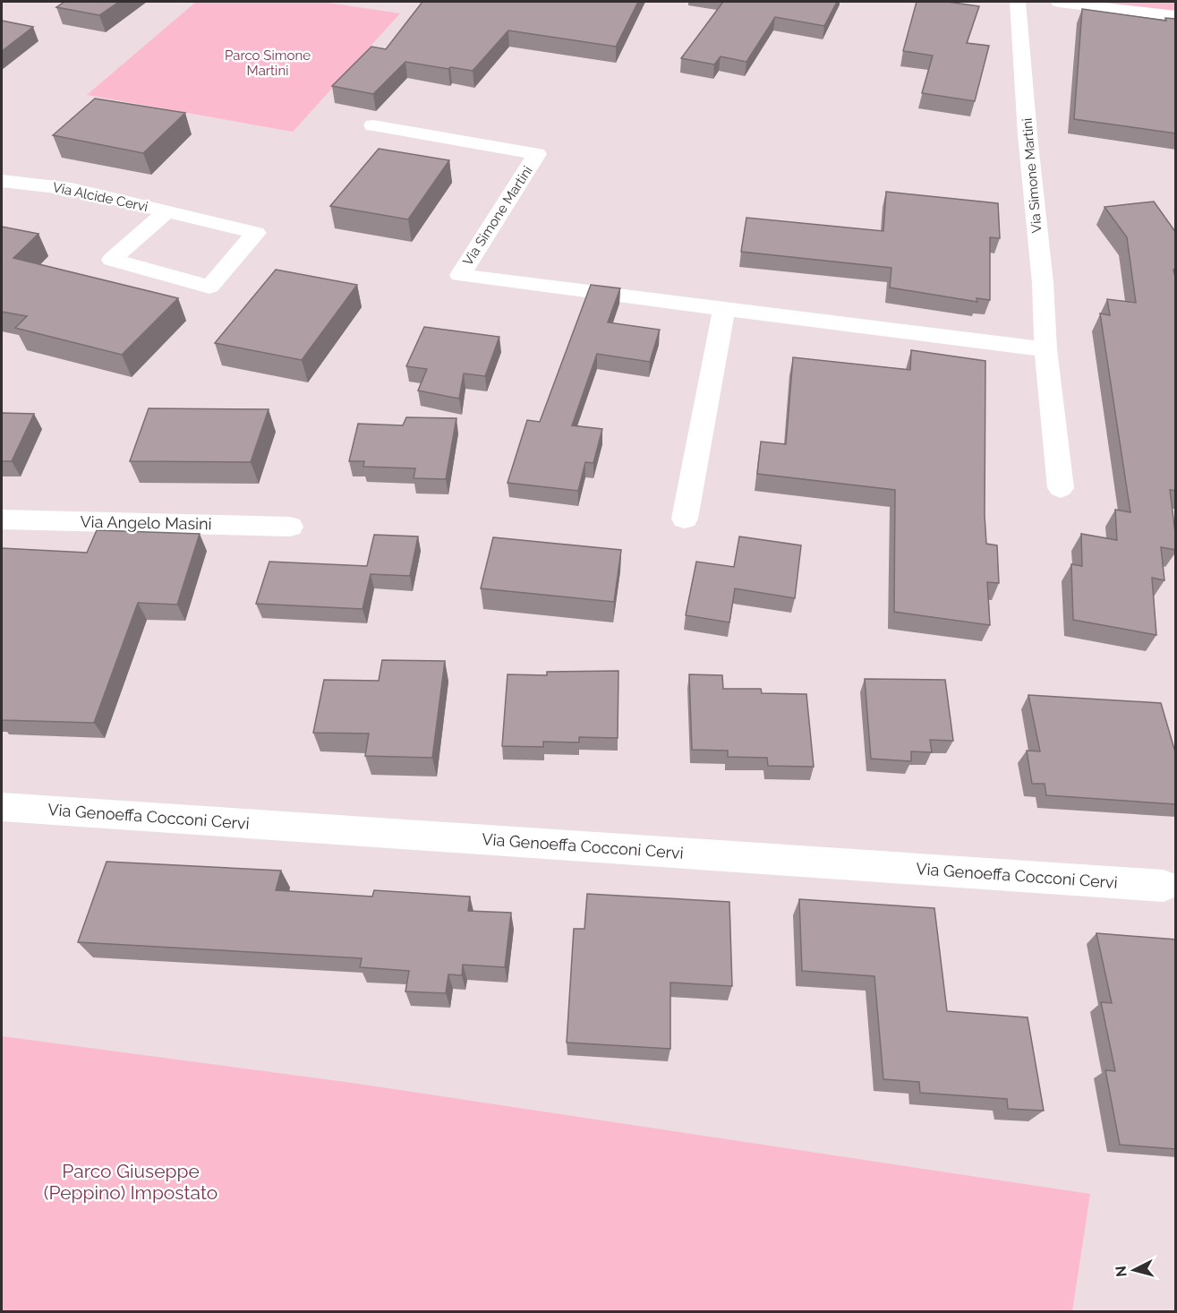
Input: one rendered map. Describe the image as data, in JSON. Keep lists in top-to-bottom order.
{
  "streets": {
    "street": [
      "Via Simone Martini",
      "Via Alcide Cervi",
      "Via Angelo Masini",
      "Via Genoeffa Cocconi Cervi"
    ]
  },
  "parks": ["Parco Simone Martini", "Parco Giuseppe (Peppino) Impostato"],
  "north": "left"
}
